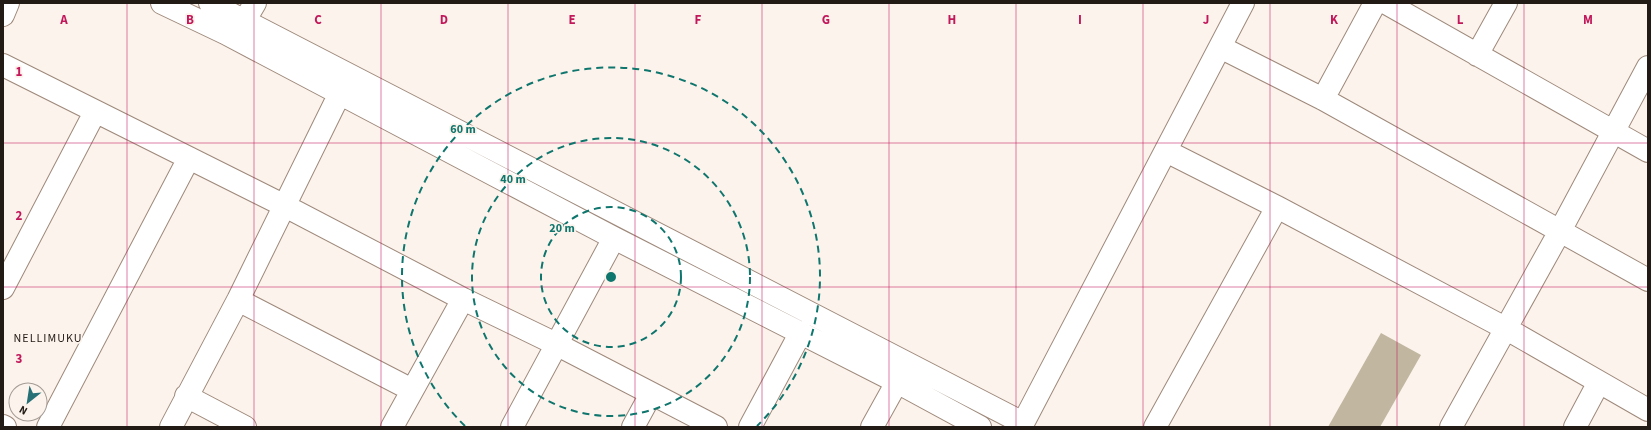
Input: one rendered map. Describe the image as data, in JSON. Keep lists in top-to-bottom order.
{
  "districts": ["NELLIMUKU"],
  "north": "bottom left",
  "grid": {
    "columns": [
      "A",
      "B",
      "C",
      "D",
      "E",
      "F",
      "G",
      "H",
      "I",
      "J",
      "K",
      "L",
      "M"
    ],
    "rows": ["1", "2", "3"]
  },
  "rings": ["60 m", "40 m", "20 m"]
}
